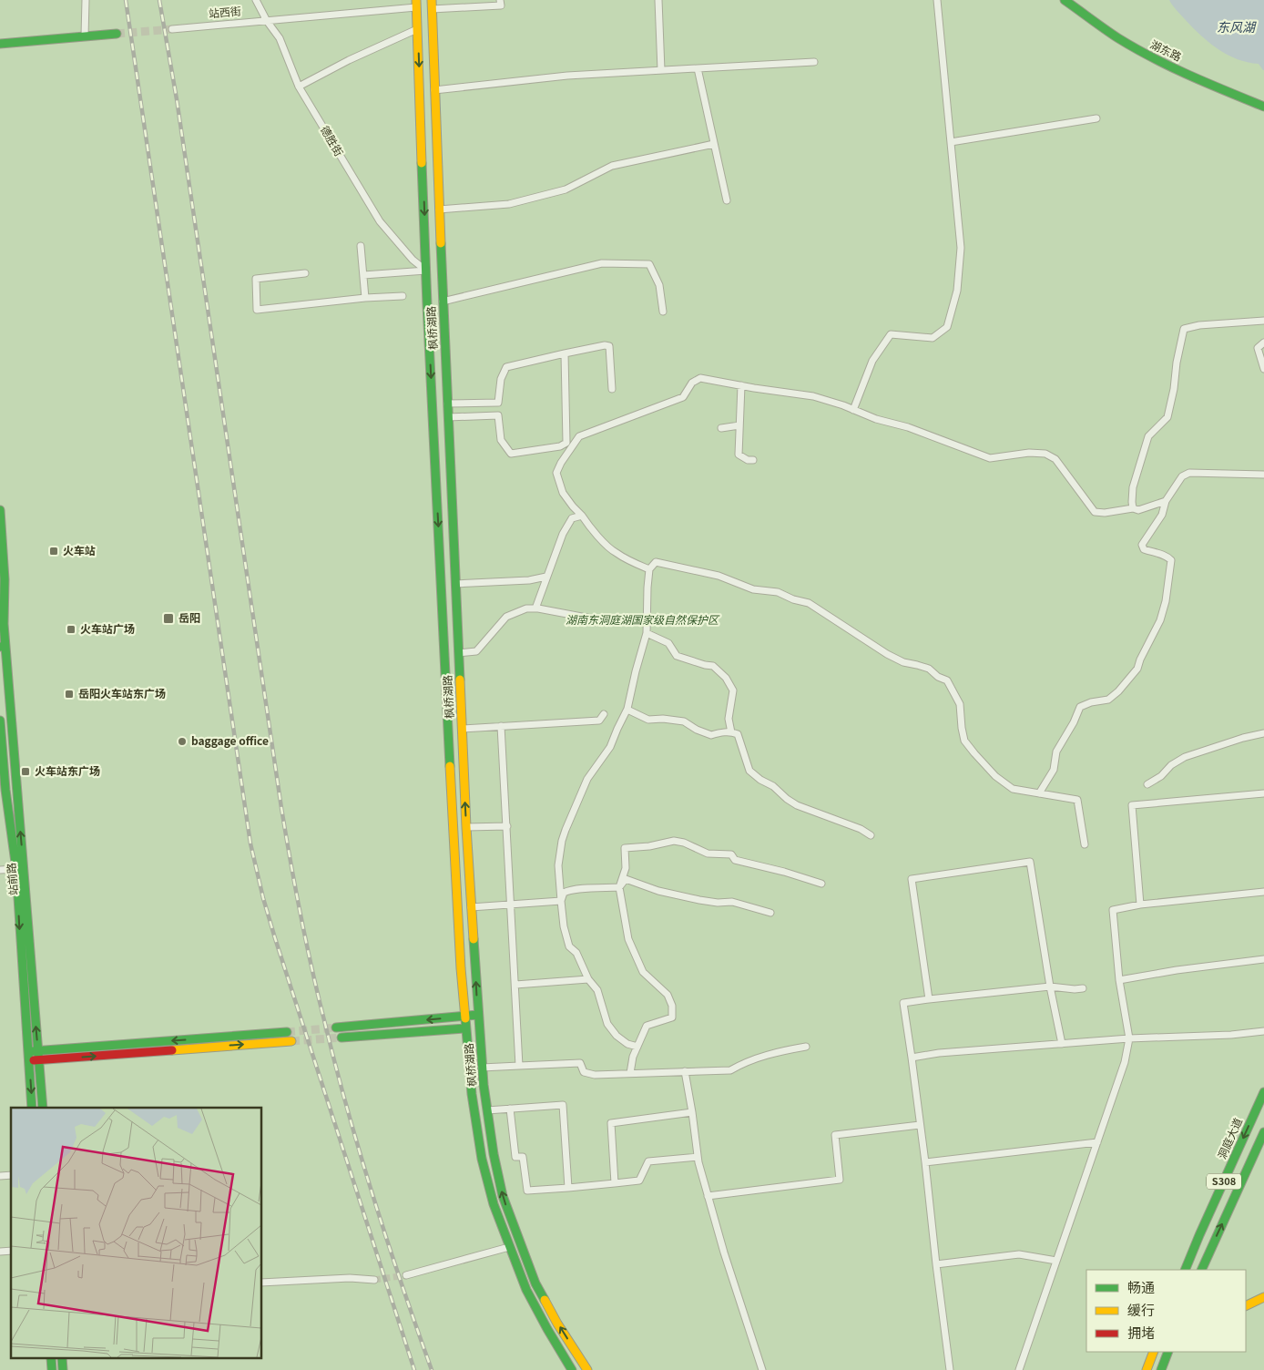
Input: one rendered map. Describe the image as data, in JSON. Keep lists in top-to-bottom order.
{
  "streets": {
    "main road": [
      "湖东路",
      "枫桥湖路",
      "站前路",
      "洞庭大道",
      "S308"
    ],
    "street": ["站西街", "德胜街"]
  },
  "crossings": [
    ["站西街", "德胜街"],
    ["站西街", "枫桥湖路"],
    ["德胜街", "枫桥湖路"]
  ],
  "water": ["东风湖"],
  "parks": ["湖南东洞庭湖国家级自然保护区"],
  "places": {
    "transit": [
      "火车站",
      "岳阳",
      "火车站广场",
      "岳阳火车站东广场",
      "火车站东广场"
    ],
    "other": ["baggage office"]
  },
  "legend": ["畅通", "缓行", "拥堵"]
}
